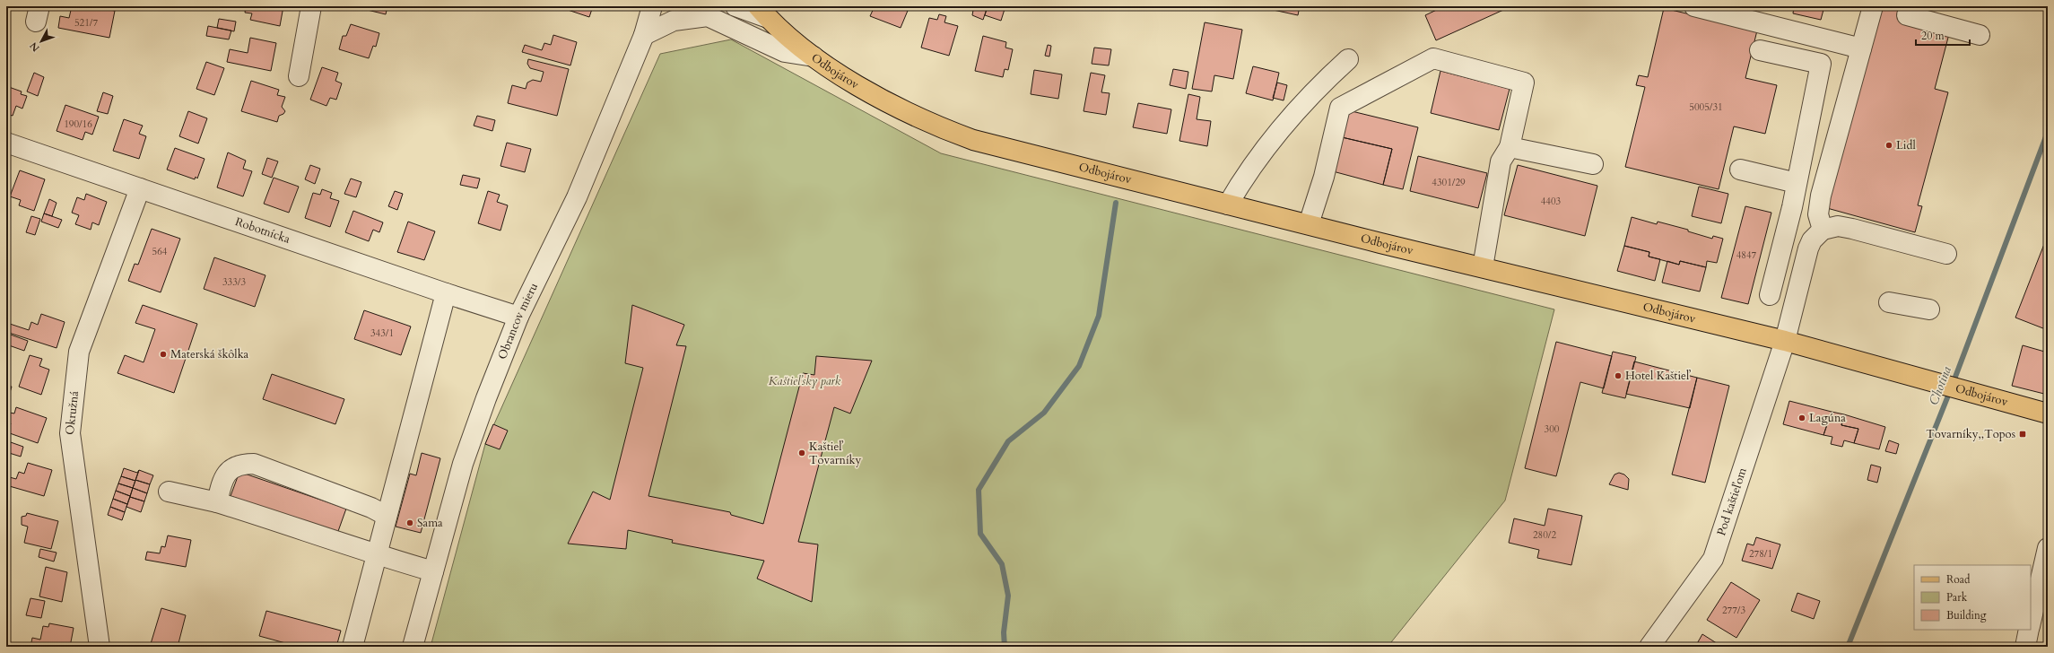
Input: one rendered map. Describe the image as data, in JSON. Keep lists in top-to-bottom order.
{
  "streets": {
    "main road": ["Odbojárov"],
    "street": [
      "Robotnícka",
      "Obrancov mieru",
      "Okružná",
      "Pod kaštieľom"
    ]
  },
  "crossings": [
    ["Odbojárov", "Pod kaštieľom"],
    ["Robotnícka", "Obrancov mieru"],
    ["Robotnícka", "Okružná"]
  ],
  "water": ["Chotina"],
  "parks": ["Kaštieľsky park"],
  "places": {
    "other": [
      "Lidl",
      "Materská škôlka",
      "Hotel Kaštieľ",
      "Lagúna",
      "Kaštieľ Tovarníky",
      "Sama"
    ],
    "transit": ["Tovarníky,,Topos"]
  },
  "house_numbers": [
    "521/7",
    "5005/31",
    "190/16",
    "4301/29",
    "4403",
    "564",
    "4847",
    "333/3",
    "343/1",
    "300",
    "280/2",
    "278/1",
    "277/3"
  ],
  "legend": ["Road", "Park", "Building"],
  "scale_bar": "20 m",
  "north": "bottom left"
}
